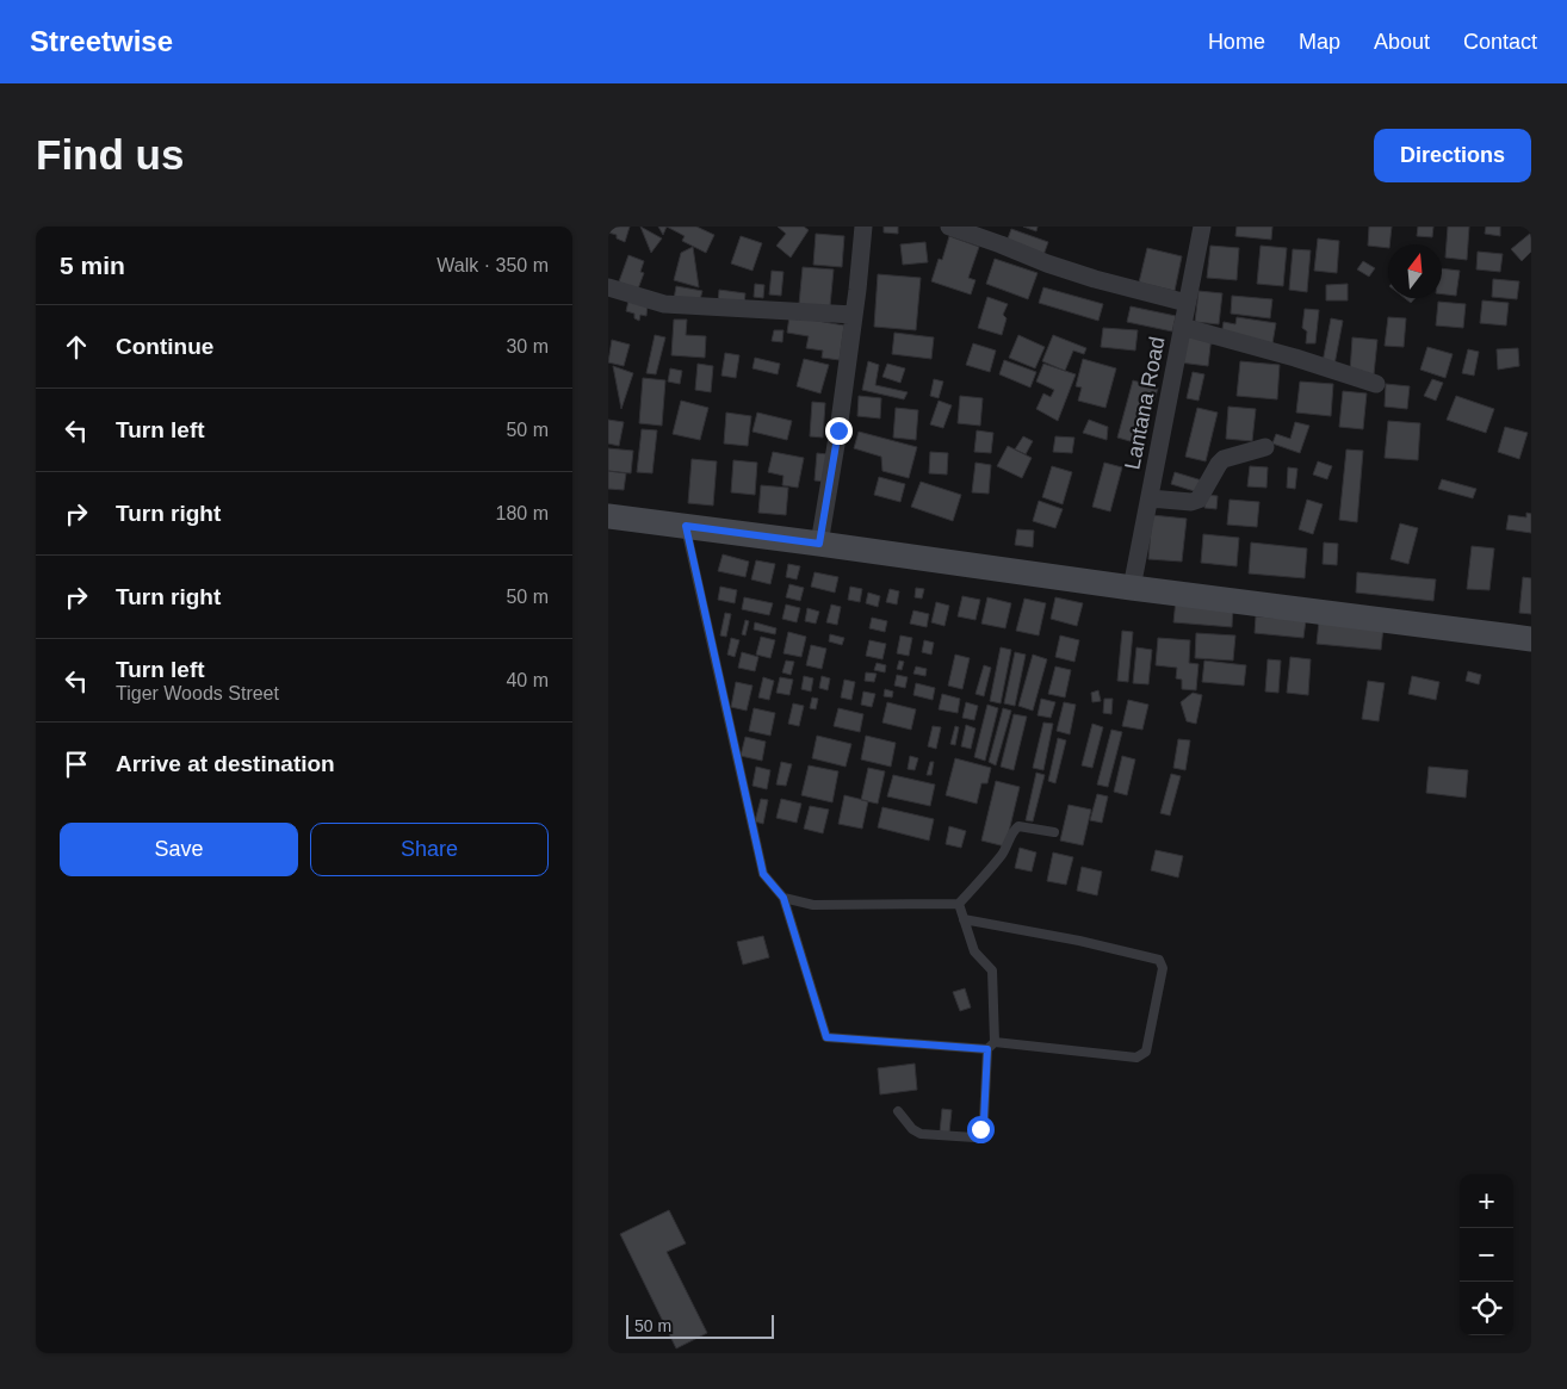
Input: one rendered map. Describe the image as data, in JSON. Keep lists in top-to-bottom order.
{
  "streets": {
    "street": ["Lantana Road"]
  },
  "scale_bar": "50 m",
  "north": "top",
  "page": {
    "header": "Streetwise",
    "nav": [
      "Home",
      "Map",
      "About",
      "Contact"
    ],
    "buttons": [
      "Directions",
      ["Save", "Share"]
    ],
    "title": "Find us",
    "heading": ["5 min", "Walk · 350 m"],
    "list": [
      ["Continue", "30 m"],
      ["Turn left", "50 m"],
      ["Turn right", "180 m"],
      ["Turn right", "50 m"],
      ["Turn left", "Tiger Woods Street", "40 m"],
      "Arrive at destination"
    ],
    "map_buttons": ["+", "−"],
    "scale": "50 m"
  }
}
